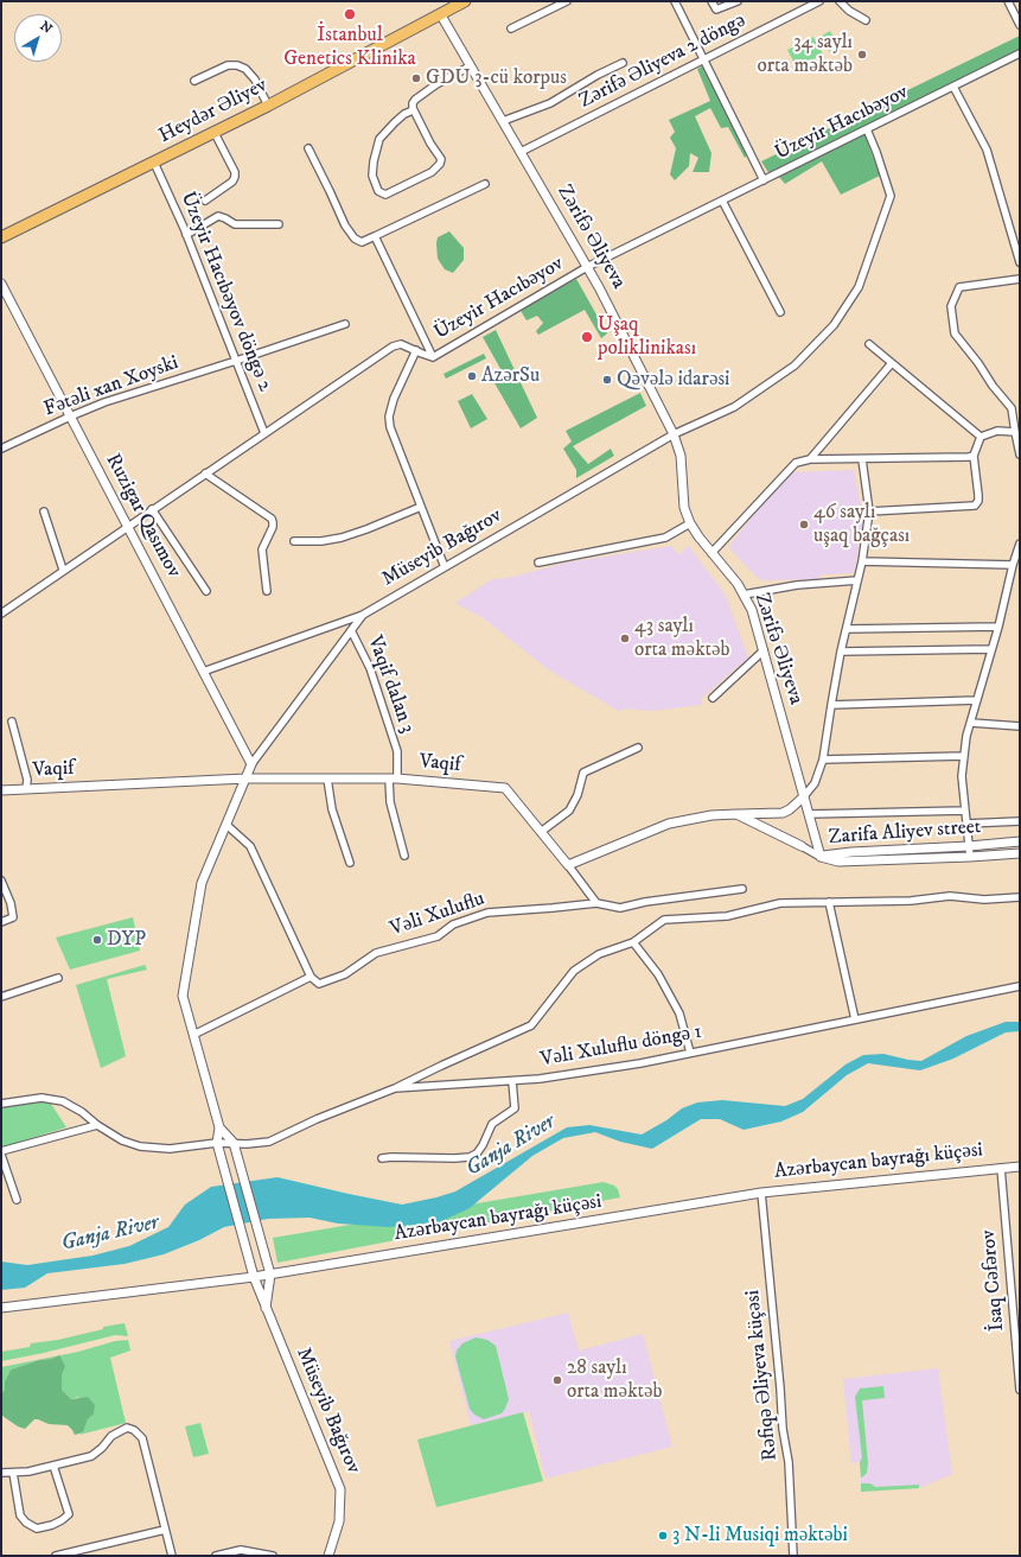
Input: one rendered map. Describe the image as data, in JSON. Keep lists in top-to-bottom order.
{
  "streets": {
    "main road": ["Heydər Əliyev"],
    "street": [
      "Zərifə Əliyeva 2 döngə",
      "Üzeyir Hacıbəyov",
      "Zərifə Əliyeva",
      "Üzeyir Hacıbəyov döngə 2",
      "Fətəli xan Xoyski",
      "Ruzigar Qasımov",
      "Müseyib Bağırov",
      "Vaqif dalan 3",
      "Vaqif",
      "Zarifa Aliyev street",
      "Vəli Xuluflu",
      "Vəli Xuluflu döngə 1",
      "Azərbaycan bayrağı küçəsi",
      "İsaq Cəfərov",
      "Rəfiqə Əliyeva küçəsi"
    ]
  },
  "crossings": [
    ["Zərifə Əliyeva 2 döngə", "Zərifə Əliyeva"],
    ["Heydər Əliyev", "Zərifə Əliyeva"],
    ["Heydər Əliyev", "Üzeyir Hacıbəyov döngə 2"],
    ["Üzeyir Hacıbəyov", "Zərifə Əliyeva"],
    ["Üzeyir Hacıbəyov", "Üzeyir Hacıbəyov döngə 2"],
    ["Üzeyir Hacıbəyov", "Ruzigar Qasımov"],
    ["Üzeyir Hacıbəyov", "Müseyib Bağırov"],
    ["Zərifə Əliyeva", "Müseyib Bağırov"],
    ["Zərifə Əliyeva", "Zarifa Aliyev street"],
    ["Üzeyir Hacıbəyov döngə 2", "Fətəli xan Xoyski"],
    ["Fətəli xan Xoyski", "Ruzigar Qasımov"],
    ["Ruzigar Qasımov", "Müseyib Bağırov"],
    ["Müseyib Bağırov", "Vaqif dalan 3"],
    ["Müseyib Bağırov", "Vaqif"],
    ["Müseyib Bağırov", "Vəli Xuluflu döngə 1"],
    ["Müseyib Bağırov", "Azərbaycan bayrağı küçəsi"],
    ["Vaqif dalan 3", "Vaqif"],
    ["Azərbaycan bayrağı küçəsi", "İsaq Cəfərov"],
    ["Azərbaycan bayrağı küçəsi", "Rəfiqə Əliyeva küçəsi"]
  ],
  "water": ["Ganja River"],
  "places": [
    "İstanbul Genetics Klinika",
    "34 saylı orta məktəb",
    "GDU 3-cü korpus",
    "Uşaq poliklinikası",
    "AzərSu",
    "Qəvələ idarəsi",
    "46 saylı uşaq bağçası",
    "43 saylı orta məktəb",
    "DYP",
    "28 saylı orta məktəb",
    "3 N-li Musiqi məktəbi"
  ],
  "north": "top right"
}
